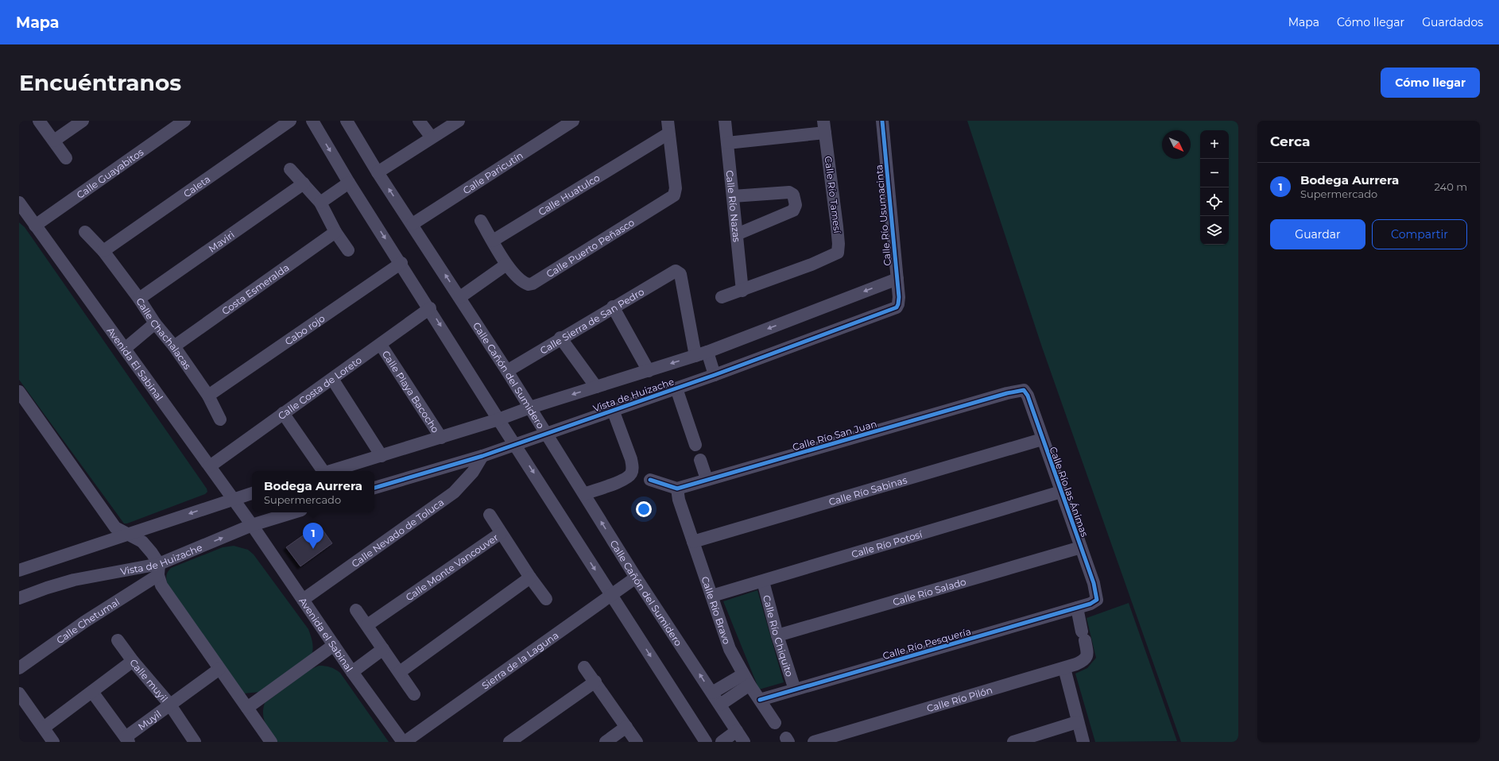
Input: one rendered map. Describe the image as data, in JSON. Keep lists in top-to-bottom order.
{
  "streets": {
    "street": [
      "Calle Paricutín",
      "Calle Guayabitos",
      "Caleta",
      "Calle Huatulco",
      "Calle Río Tamesí",
      "Calle Río Nazas",
      "Calle Río Usumacinta",
      "Maviri",
      "Calle Puerto Peñasco",
      "Costa Esmeralda",
      "Calle Sierra de San Pedro",
      "Cabo rojo",
      "Calle Chachalacas",
      "Avenida El Sabinal",
      "Calle Cañón del Sumidero",
      "Calle Costa de Loreto",
      "Calle Playa Bacocho",
      "Vista de Huizache",
      "Calle Río San Juan",
      "Calle Río Sabinas",
      "Calle Río las Ánimas",
      "Calle Nevado de Toluca",
      "Calle Río Potosí",
      "Calle Monte Vancouver",
      "Calle Río Salado",
      "Calle Río Bravo",
      "Calle Chetumal",
      "Avenida el Sabinal",
      "Calle Río Chiquito",
      "Calle Río Pesquería",
      "Sierra de la Laguna",
      "Calle muyil",
      "Calle Río Pilón",
      "Muyil"
    ]
  },
  "crossings": [
    ["Calle Paricutín", "Calle Cañón del Sumidero"],
    ["Calle Guayabitos", "Avenida El Sabinal"],
    ["Caleta", "Calle Chachalacas"],
    ["Calle Huatulco", "Calle Puerto Peñasco"],
    ["Calle Río Tamesí", "Calle Río Nazas"],
    ["Calle Río Usumacinta", "Vista de Huizache"],
    ["Maviri", "Calle Chachalacas"],
    ["Costa Esmeralda", "Calle Chachalacas"],
    ["Calle Sierra de San Pedro", "Calle Cañón del Sumidero"],
    ["Calle Sierra de San Pedro", "Vista de Huizache"],
    ["Cabo rojo", "Calle Chachalacas"],
    ["Avenida El Sabinal", "Calle Costa de Loreto"],
    ["Avenida El Sabinal", "Vista de Huizache"],
    ["Avenida El Sabinal", "Avenida el Sabinal"],
    ["Calle Cañón del Sumidero", "Vista de Huizache"],
    ["Calle Cañón del Sumidero", "Sierra de la Laguna"],
    ["Calle Costa de Loreto", "Calle Playa Bacocho"],
    ["Calle Playa Bacocho", "Vista de Huizache"],
    ["Vista de Huizache", "Calle Nevado de Toluca"],
    ["Vista de Huizache", "Calle Chetumal"],
    ["Vista de Huizache", "Avenida el Sabinal"],
    ["Calle Río San Juan", "Calle Río las Ánimas"],
    ["Calle Río San Juan", "Calle Río Bravo"],
    ["Calle Río Sabinas", "Calle Río las Ánimas"],
    ["Calle Río Sabinas", "Calle Río Bravo"],
    ["Calle Río las Ánimas", "Calle Río Potosí"],
    ["Calle Río las Ánimas", "Calle Río Salado"],
    ["Calle Río las Ánimas", "Calle Río Pesquería"],
    ["Calle Nevado de Toluca", "Avenida el Sabinal"],
    ["Calle Río Potosí", "Calle Río Bravo"],
    ["Calle Río Potosí", "Calle Río Chiquito"],
    ["Calle Río Salado", "Calle Río Chiquito"],
    ["Calle Río Bravo", "Calle Río Pesquería"],
    ["Avenida el Sabinal", "Sierra de la Laguna"],
    ["Calle Río Chiquito", "Calle Río Pesquería"],
    ["Calle Río Pesquería", "Calle Río Pilón"],
    ["Calle muyil", "Muyil"]
  ],
  "north": "bottom right",
  "page": {
    "header": "Mapa",
    "nav": ["Mapa", "Cómo llegar", "Guardados"],
    "buttons": [
      "Cómo llegar",
      ["Guardar", "Compartir"]
    ],
    "title": "Encuéntranos",
    "heading": "Cerca",
    "map_buttons": ["+", "−"],
    "list": [
      {
        "mark": "1",
        "name": "Bodega Aurrera",
        "note": "Supermercado",
        "value": "240 m"
      }
    ],
    "popup": ["Bodega Aurrera", "Supermercado"],
    "pins": "1"
  }
}
